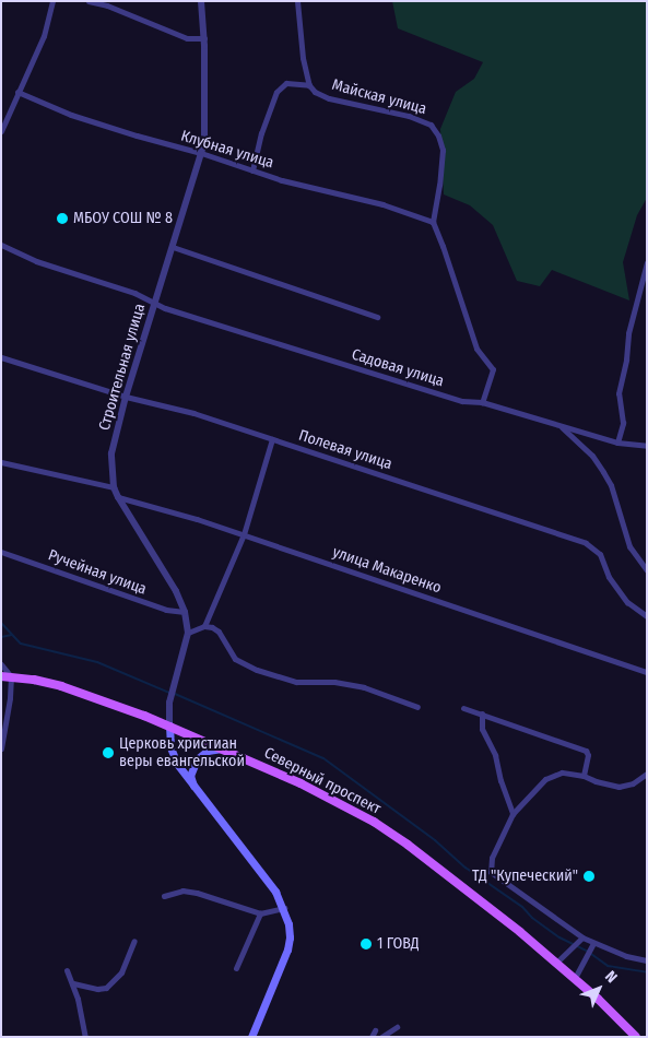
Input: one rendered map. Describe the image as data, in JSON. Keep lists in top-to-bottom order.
{
  "streets": {
    "main road": ["Северный проспект"],
    "street": [
      "Майская улица",
      "Клубная улица",
      "Строительная улица",
      "Садовая улица",
      "Полевая улица",
      "улица Макаренко",
      "Ручейная улица"
    ]
  },
  "crossings": [
    ["Майская улица", "Клубная улица"],
    ["Клубная улица", "Строительная улица"],
    ["Строительная улица", "Садовая улица"],
    ["Строительная улица", "Полевая улица"],
    ["Строительная улица", "улица Макаренко"],
    ["Строительная улица", "Ручейная улица"],
    ["Строительная улица", "Северный проспект"]
  ],
  "places": [
    "МБОУ СОШ № 8",
    "Церковь христиан веры евангельской",
    "ТД \"Купеческий\"",
    "1 ГОВД"
  ],
  "north": "top right"
}
